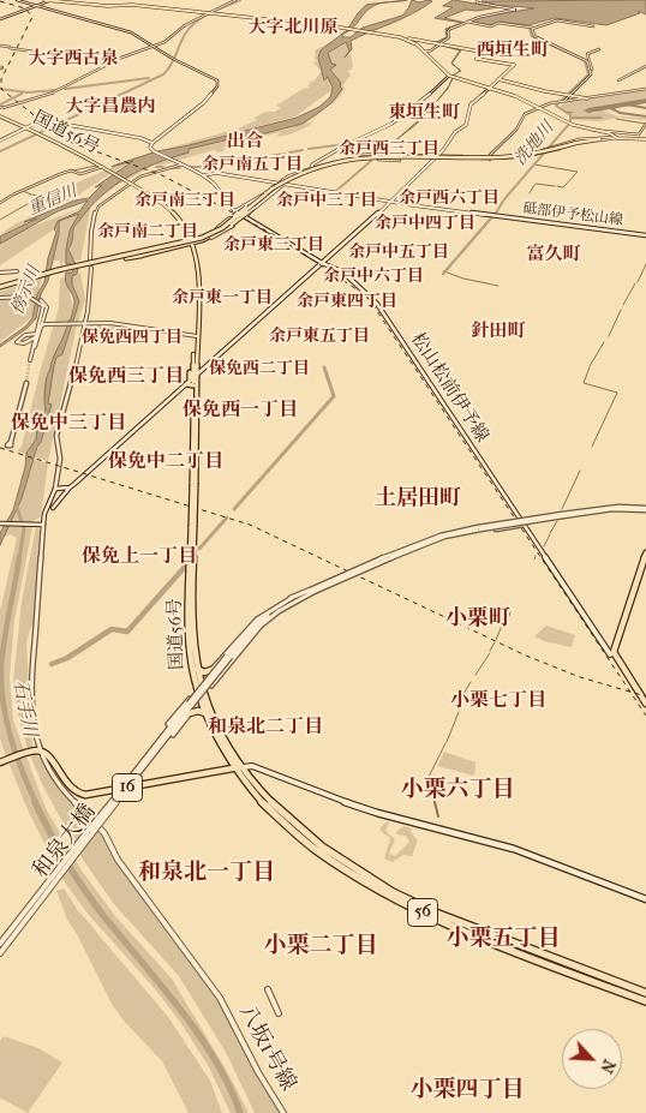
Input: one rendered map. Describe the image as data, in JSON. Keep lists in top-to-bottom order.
{
  "streets": {
    "main road": [
      "国道56号",
      "砥部伊予松山線",
      "松山松前伊予線",
      "16",
      "56"
    ],
    "street": ["和泉大橋", "八坂1号線"]
  },
  "crossings": [
    ["国道56号", "16"],
    ["国道56号", "56"],
    ["砥部伊予松山線", "松山松前伊予線"],
    ["16", "八坂1号線"]
  ],
  "districts": [
    "大字北川原",
    "西垣生町",
    "大字西古泉",
    "大字昌農内",
    "東垣生町",
    "出合",
    "余戸西三丁目",
    "余戸南五丁目",
    "余戸西六丁目",
    "余戸南三丁目",
    "余戸中三丁目",
    "余戸中四丁目",
    "余戸南二丁目",
    "余戸東三丁目",
    "余戸中五丁目",
    "富久町",
    "余戸中六丁目",
    "余戸東一丁目",
    "余戸東四丁目",
    "針田町",
    "余戸東五丁目",
    "保免西四丁目",
    "保免西二丁目",
    "保免西三丁目",
    "保免西一丁目",
    "保免中三丁目",
    "保免中二丁目",
    "土居田町",
    "保免上一丁目",
    "小栗町",
    "小栗七丁目",
    "和泉北二丁目",
    "小栗六丁目",
    "和泉北一丁目",
    "小栗五丁目",
    "小栗二丁目",
    "小栗四丁目"
  ],
  "water": [
    "洗地川",
    "重信川",
    "傍示川",
    "石手川"
  ],
  "north": "bottom right"
}
